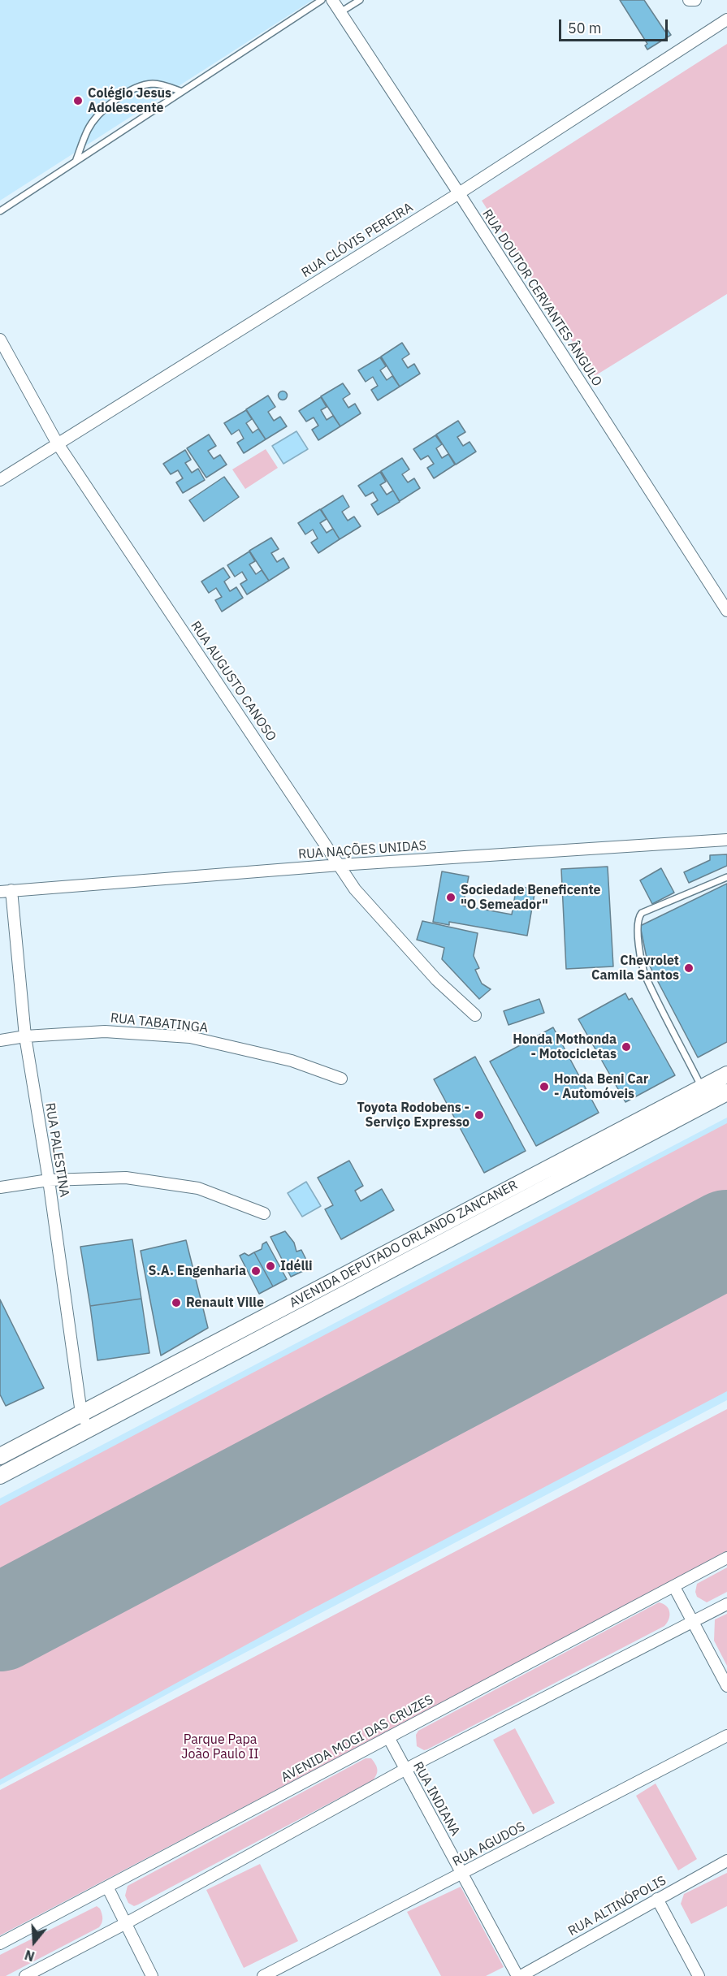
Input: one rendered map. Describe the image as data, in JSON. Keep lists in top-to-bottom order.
{
  "streets": {
    "main road": ["AVENIDA DEPUTADO ORLANDO ZANCANER"],
    "street": [
      "RUA CLÓVIS PEREIRA",
      "RUA DOUTOR CERVANTES ÂNGULO",
      "RUA AUGUSTO CANOSO",
      "RUA NAÇÕES UNIDAS",
      "RUA TABATINGA",
      "RUA PALESTINA",
      "AVENIDA MOGI DAS CRUZES",
      "RUA INDIANA",
      "RUA AGUDOS",
      "RUA ALTINÓPOLIS"
    ]
  },
  "crossings": [
    ["RUA CLÓVIS PEREIRA", "RUA DOUTOR CERVANTES ÂNGULO"],
    ["RUA CLÓVIS PEREIRA", "RUA AUGUSTO CANOSO"],
    ["RUA AUGUSTO CANOSO", "RUA NAÇÕES UNIDAS"],
    ["RUA NAÇÕES UNIDAS", "RUA PALESTINA"],
    ["RUA TABATINGA", "RUA PALESTINA"],
    ["RUA PALESTINA", "AVENIDA DEPUTADO ORLANDO ZANCANER"],
    ["AVENIDA MOGI DAS CRUZES", "RUA INDIANA"],
    ["RUA INDIANA", "RUA AGUDOS"],
    ["RUA INDIANA", "RUA ALTINÓPOLIS"]
  ],
  "parks": ["Parque Papa João Paulo II"],
  "places": [
    "Colégio Jesus Adolescente",
    "Sociedade Beneficente \"O Semeador\"",
    "Chevrolet Camila Santos",
    "Honda Mothonda - Motocicletas",
    "Honda Beni Car - Automóveis",
    "Toyota Rodobens - Serviço Expresso",
    "Idélli",
    "S.A. Engenharia",
    "Renault Ville"
  ],
  "scale_bar": "50 m",
  "north": "bottom"
}
